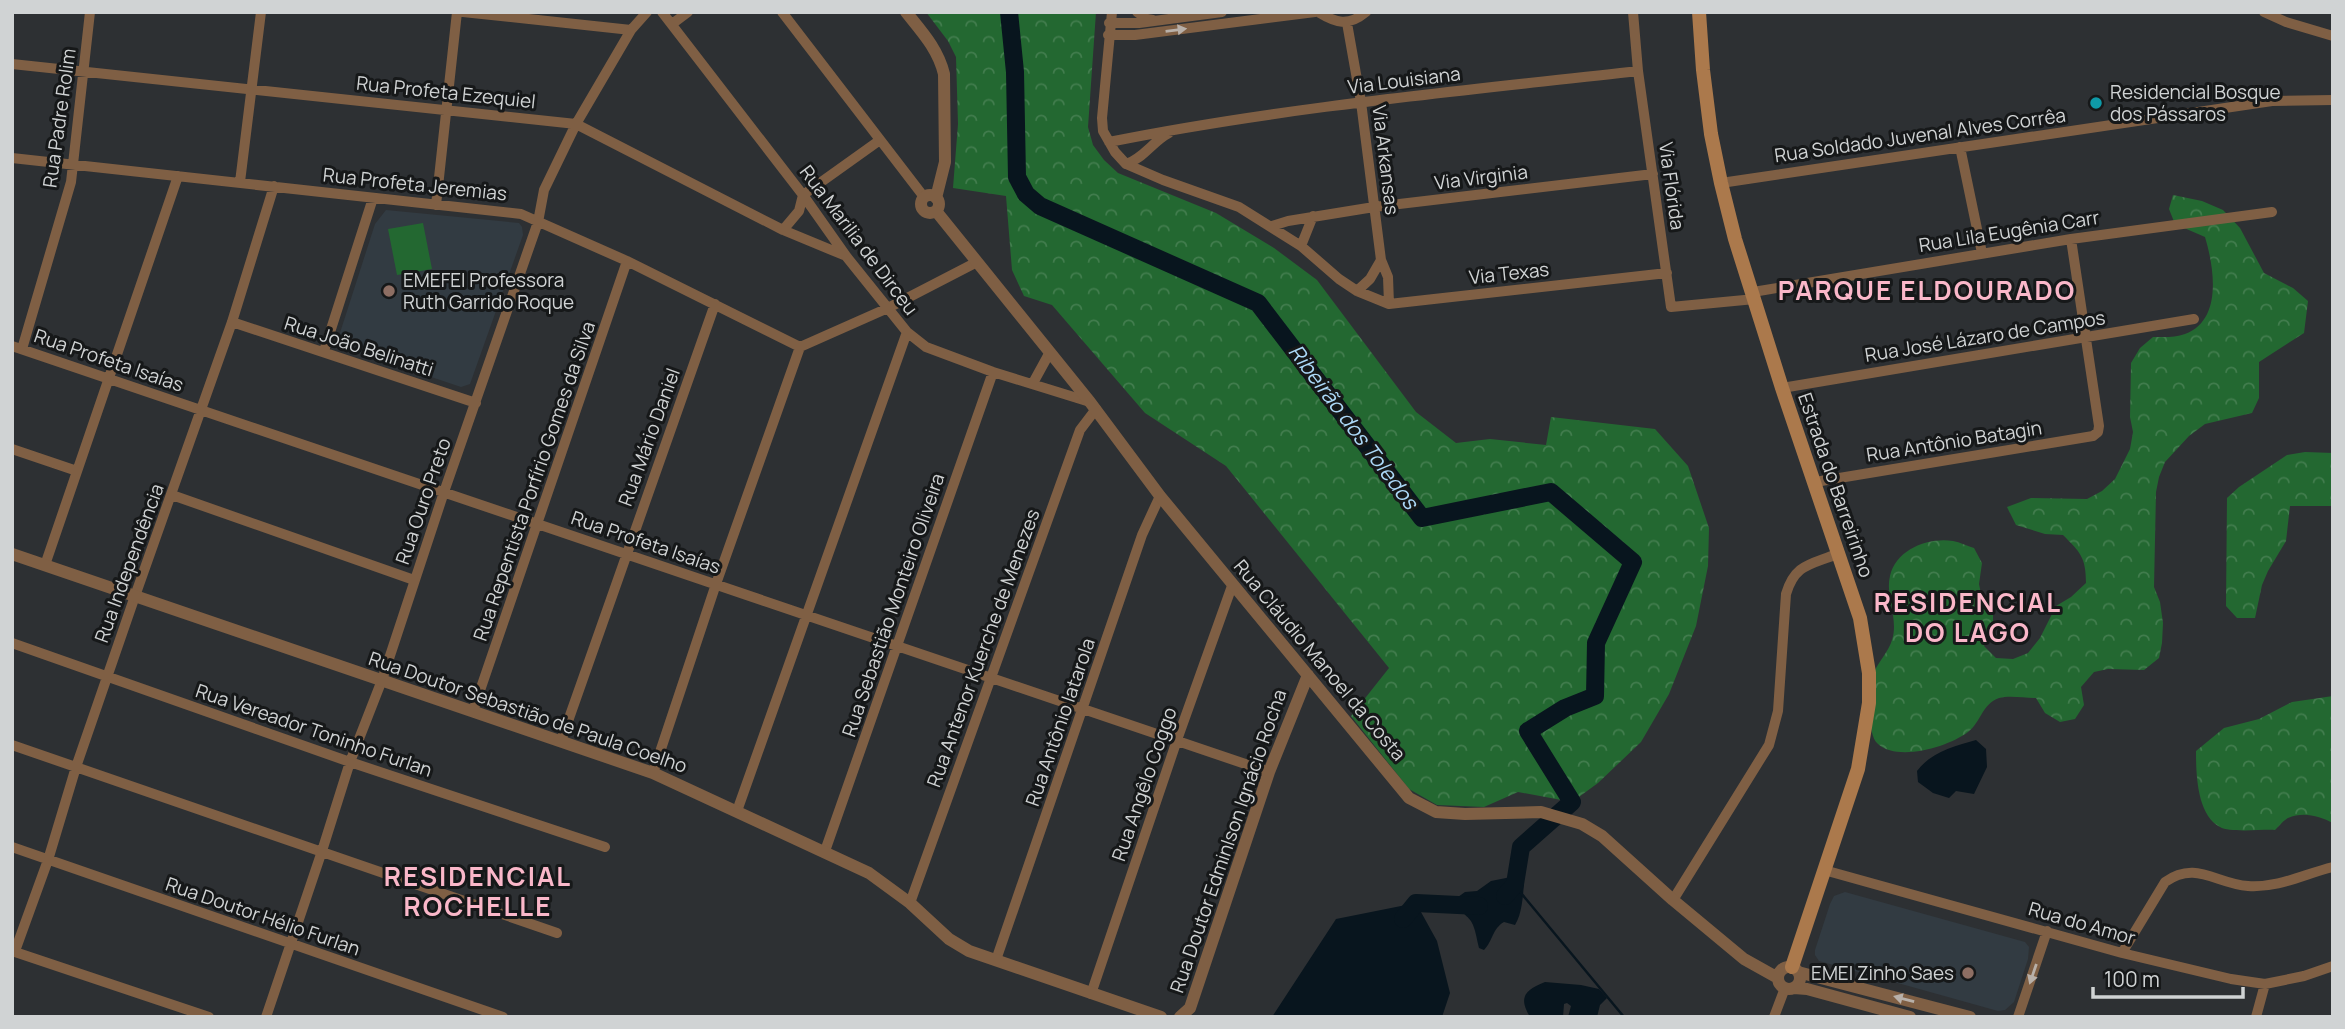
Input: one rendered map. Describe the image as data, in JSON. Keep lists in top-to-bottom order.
{
  "streets": {
    "main road": ["Estrada do Barreirinho"],
    "street": [
      "Via Louisiana",
      "Rua Profeta Ezequiel",
      "Rua Padre Rolim",
      "Rua Soldado Juvenal Alves Corrêa",
      "Via Arkansas",
      "Via Virginia",
      "Rua Profeta Jeremias",
      "Via Flórida",
      "Rua Lila Eugênia Carr",
      "Rua Marilia de Dirceu",
      "Via Texas",
      "Rua José Lázaro de Campos",
      "Rua João Belinatti",
      "Rua Profeta Isaías",
      "Rua Mário Daniel",
      "Rua Antônio Batagin",
      "Rua Repentista Porfírio Gomes da Silva",
      "Rua Ouro Preto",
      "Rua Independência",
      "Rua Sebastião Monteiro Oliveira",
      "Rua Antenor Kuerche de Menezes",
      "Rua Cláudio Manoel da Costa",
      "Rua Doutor Sebastião de Paula Coelho",
      "Rua Antônio Iatarola",
      "Rua Vereador Toninho Furlan",
      "Rua Angêlo Coggo",
      "Rua Doutor Edminlson Ignácio Rocha",
      "Rua Doutor Hélio Furlan",
      "Rua do Amor"
    ]
  },
  "crossings": [
    ["Via Louisiana", "Via Arkansas"],
    ["Via Louisiana", "Via Flórida"],
    ["Via Louisiana", "Via Texas"],
    ["Rua Profeta Ezequiel", "Rua Padre Rolim"],
    ["Rua Profeta Ezequiel", "Rua Marilia de Dirceu"],
    ["Rua Profeta Ezequiel", "Rua Ouro Preto"],
    ["Rua Padre Rolim", "Rua Profeta Jeremias"],
    ["Rua Padre Rolim", "Rua Profeta Isaías"],
    ["Rua Soldado Juvenal Alves Corrêa", "Estrada do Barreirinho"],
    ["Via Arkansas", "Via Virginia"],
    ["Via Arkansas", "Via Texas"],
    ["Via Virginia", "Via Flórida"],
    ["Via Virginia", "Via Texas"],
    ["Rua Profeta Jeremias", "Rua Mário Daniel"],
    ["Rua Profeta Jeremias", "Rua Repentista Porfírio Gomes da Silva"],
    ["Rua Profeta Jeremias", "Rua Ouro Preto"],
    ["Rua Profeta Jeremias", "Rua Independência"],
    ["Via Flórida", "Rua Lila Eugênia Carr"],
    ["Via Flórida", "Via Texas"],
    ["Rua Lila Eugênia Carr", "Estrada do Barreirinho"],
    ["Rua Marilia de Dirceu", "Rua Sebastião Monteiro Oliveira"],
    ["Rua Marilia de Dirceu", "Rua Antenor Kuerche de Menezes"],
    ["Rua Marilia de Dirceu", "Rua Cláudio Manoel da Costa"],
    ["Rua José Lázaro de Campos", "Rua Antônio Batagin"],
    ["Rua José Lázaro de Campos", "Estrada do Barreirinho"],
    ["Rua João Belinatti", "Rua Ouro Preto"],
    ["Rua João Belinatti", "Rua Independência"],
    ["Rua Profeta Isaías", "Rua Mário Daniel"],
    ["Rua Profeta Isaías", "Rua Repentista Porfírio Gomes da Silva"],
    ["Rua Profeta Isaías", "Rua Ouro Preto"],
    ["Rua Profeta Isaías", "Rua Independência"],
    ["Rua Profeta Isaías", "Rua Sebastião Monteiro Oliveira"],
    ["Rua Profeta Isaías", "Rua Antenor Kuerche de Menezes"],
    ["Rua Profeta Isaías", "Rua Antônio Iatarola"],
    ["Rua Profeta Isaías", "Rua Angêlo Coggo"],
    ["Rua Profeta Isaías", "Rua Doutor Edminlson Ignácio Rocha"],
    ["Rua Mário Daniel", "Rua Doutor Sebastião de Paula Coelho"],
    ["Rua Antônio Batagin", "Estrada do Barreirinho"],
    ["Rua Repentista Porfírio Gomes da Silva", "Rua Doutor Sebastião de Paula Coelho"],
    ["Estrada do Barreirinho", "Rua do Amor"],
    ["Rua Ouro Preto", "Rua Doutor Sebastião de Paula Coelho"],
    ["Rua Ouro Preto", "Rua Vereador Toninho Furlan"],
    ["Rua Ouro Preto", "Rua Doutor Hélio Furlan"],
    ["Rua Independência", "Rua Doutor Sebastião de Paula Coelho"],
    ["Rua Independência", "Rua Vereador Toninho Furlan"],
    ["Rua Independência", "Rua Doutor Hélio Furlan"],
    ["Rua Sebastião Monteiro Oliveira", "Rua Doutor Sebastião de Paula Coelho"],
    ["Rua Antenor Kuerche de Menezes", "Rua Cláudio Manoel da Costa"],
    ["Rua Antenor Kuerche de Menezes", "Rua Doutor Sebastião de Paula Coelho"],
    ["Rua Cláudio Manoel da Costa", "Rua Antônio Iatarola"],
    ["Rua Cláudio Manoel da Costa", "Rua Angêlo Coggo"],
    ["Rua Cláudio Manoel da Costa", "Rua Doutor Edminlson Ignácio Rocha"],
    ["Rua Doutor Sebastião de Paula Coelho", "Rua Antônio Iatarola"],
    ["Rua Doutor Sebastião de Paula Coelho", "Rua Angêlo Coggo"]
  ],
  "districts": ["PARQUE ELDOURADO", "RESIDENCIAL DO LAGO", "RESIDENCIAL ROCHELLE"],
  "water": ["Ribeirão dos Toledos"],
  "places": ["Residencial Bosque dos Pássaros", "EMEFEI Professora Ruth Garrido Roque", "EMEI Zinho Saes"],
  "scale_bar": "100 m"
}
